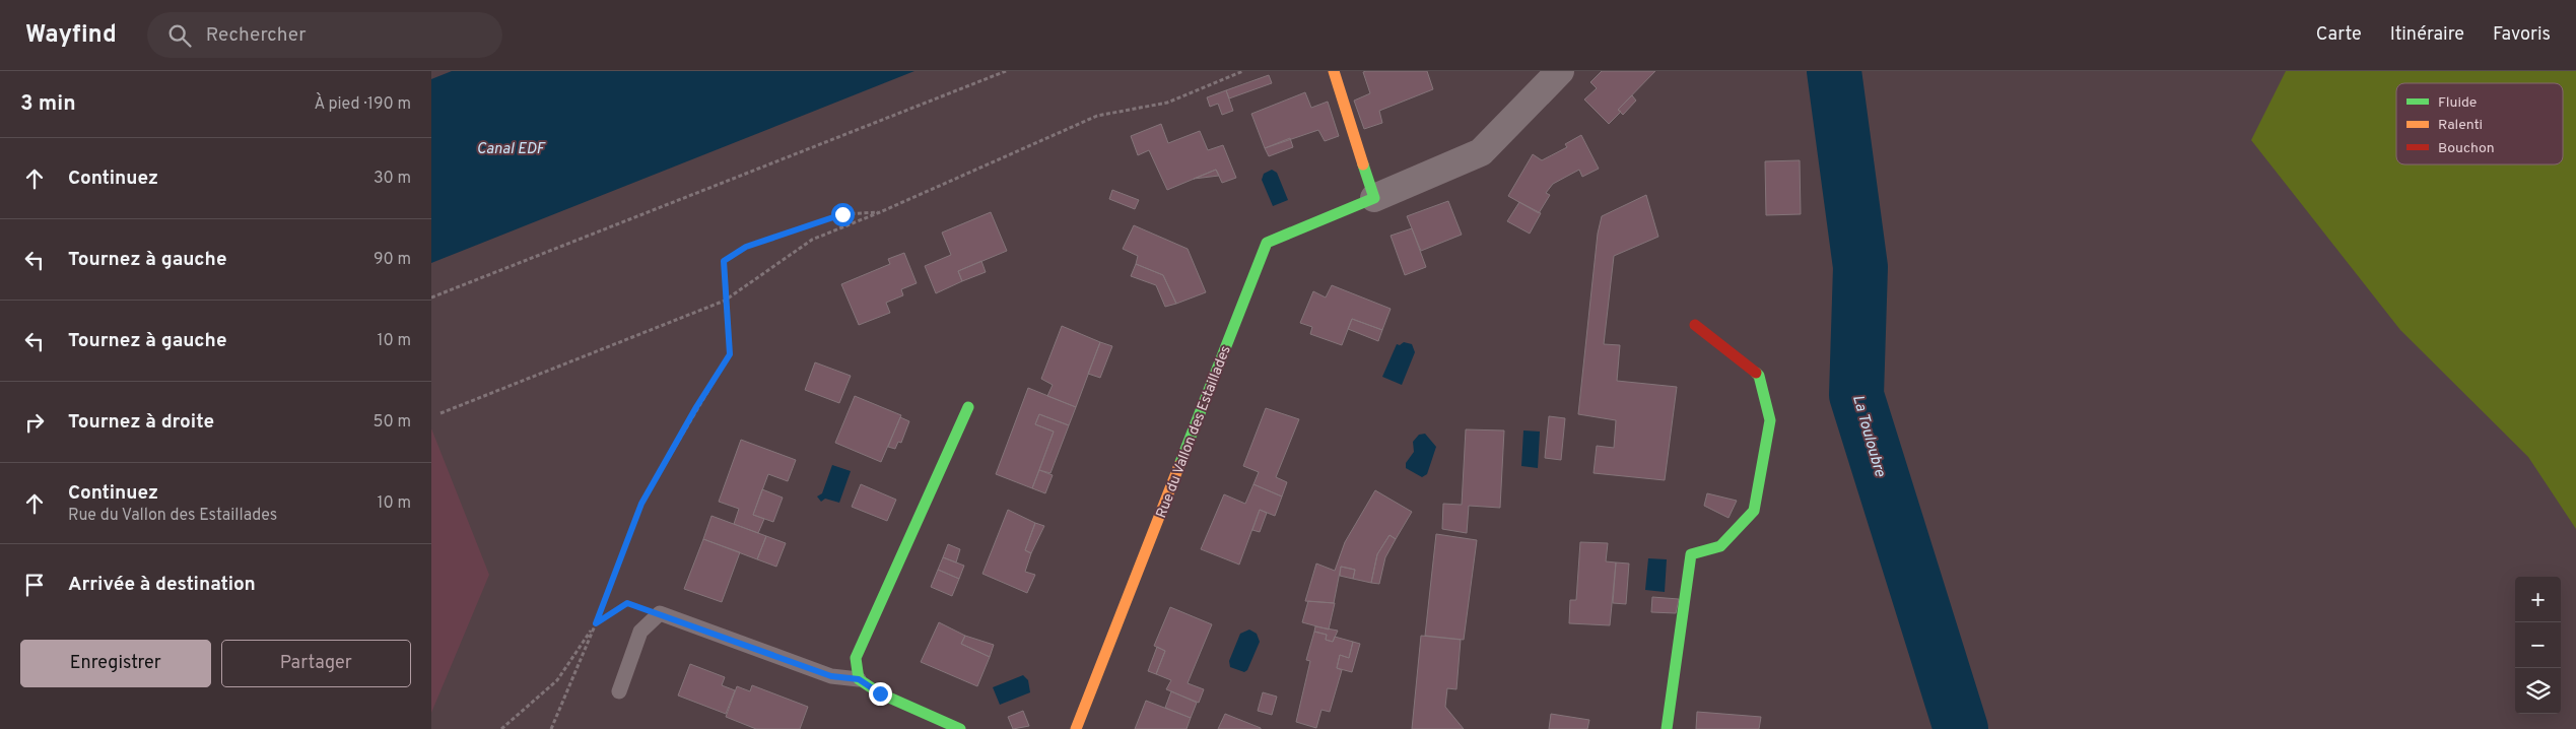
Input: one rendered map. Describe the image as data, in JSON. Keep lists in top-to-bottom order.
{
  "streets": {
    "street": ["Rue du Vallon des Estaillades"]
  },
  "water": ["Canal EDF", "La Touloubre"],
  "legend": ["Fluide", "Ralenti", "Bouchon"],
  "page": {
    "header": "Wayfind",
    "search": "Rechercher",
    "nav": ["Carte", "Itinéraire", "Favoris"],
    "heading": ["3 min", "À pied · 190 m"],
    "list": [
      ["Continuez", "30 m"],
      ["Tournez à gauche", "90 m"],
      ["Tournez à gauche", "10 m"],
      ["Tournez à droite", "50 m"],
      ["Continuez", "Rue du Vallon des Estaillades", "10 m"],
      "Arrivée à destination"
    ],
    "map_buttons": ["+", "−"],
    "buttons": ["Enregistrer", "Partager"]
  }
}
